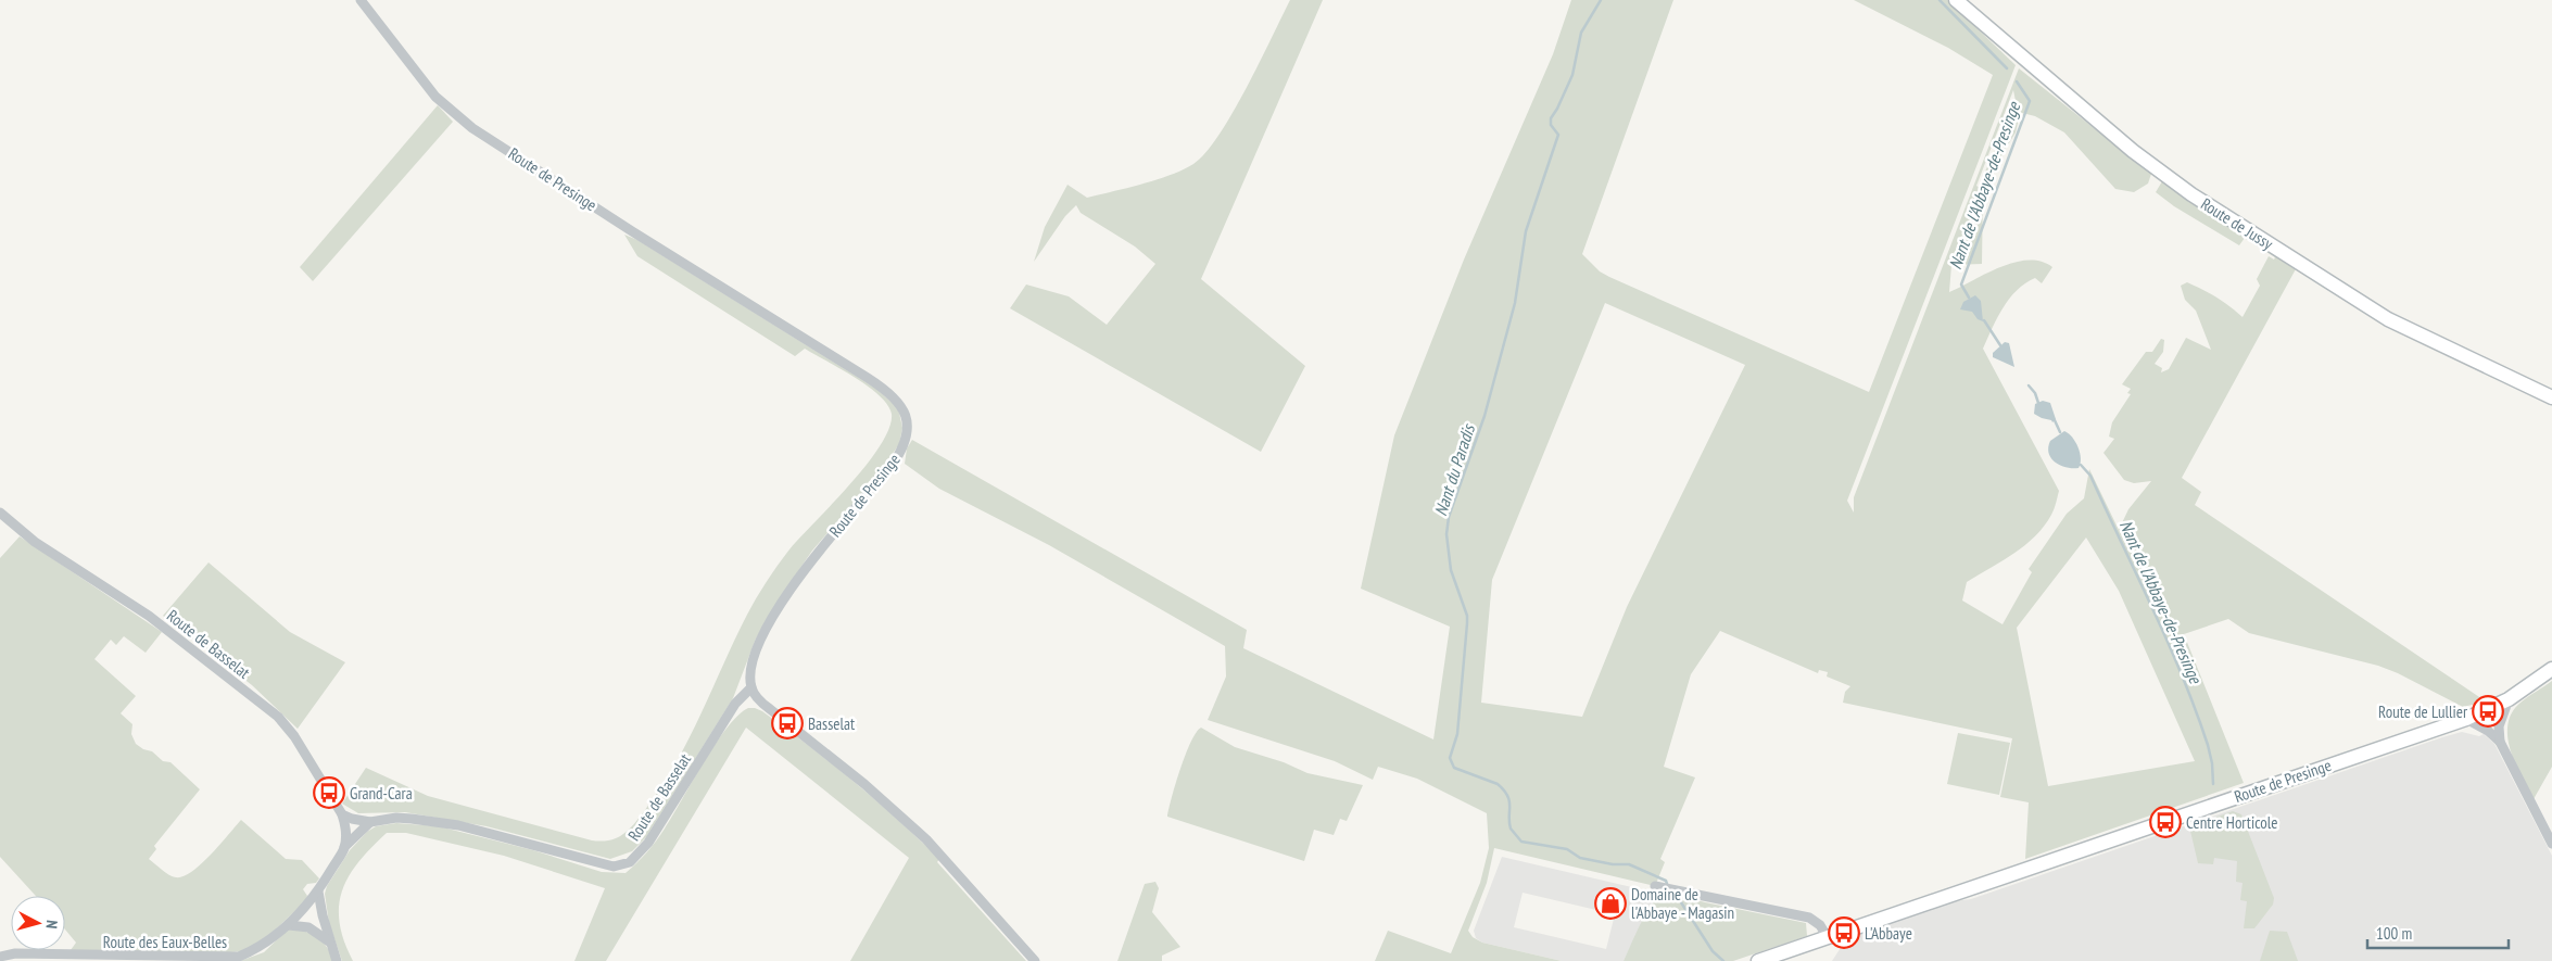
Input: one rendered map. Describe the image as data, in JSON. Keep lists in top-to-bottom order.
{
  "streets": {
    "street": [
      "Route de Presinge",
      "Route de Jussy",
      "Route de Basselat",
      "Route des Eaux-Belles"
    ]
  },
  "crossings": [
    ["Route de Presinge", "Route de Basselat"]
  ],
  "water": ["Nant de l'Abbaye-de-Presinge", "Nant du Paradis"],
  "places": {
    "bus stop": [
      "Route de Lullier",
      "Basselat",
      "Grand-Cara",
      "Centre Horticole",
      "L'Abbaye"
    ],
    "shop": ["Domaine de l'Abbaye - Magasin"]
  },
  "scale_bar": "100 m",
  "north": "right"
}
